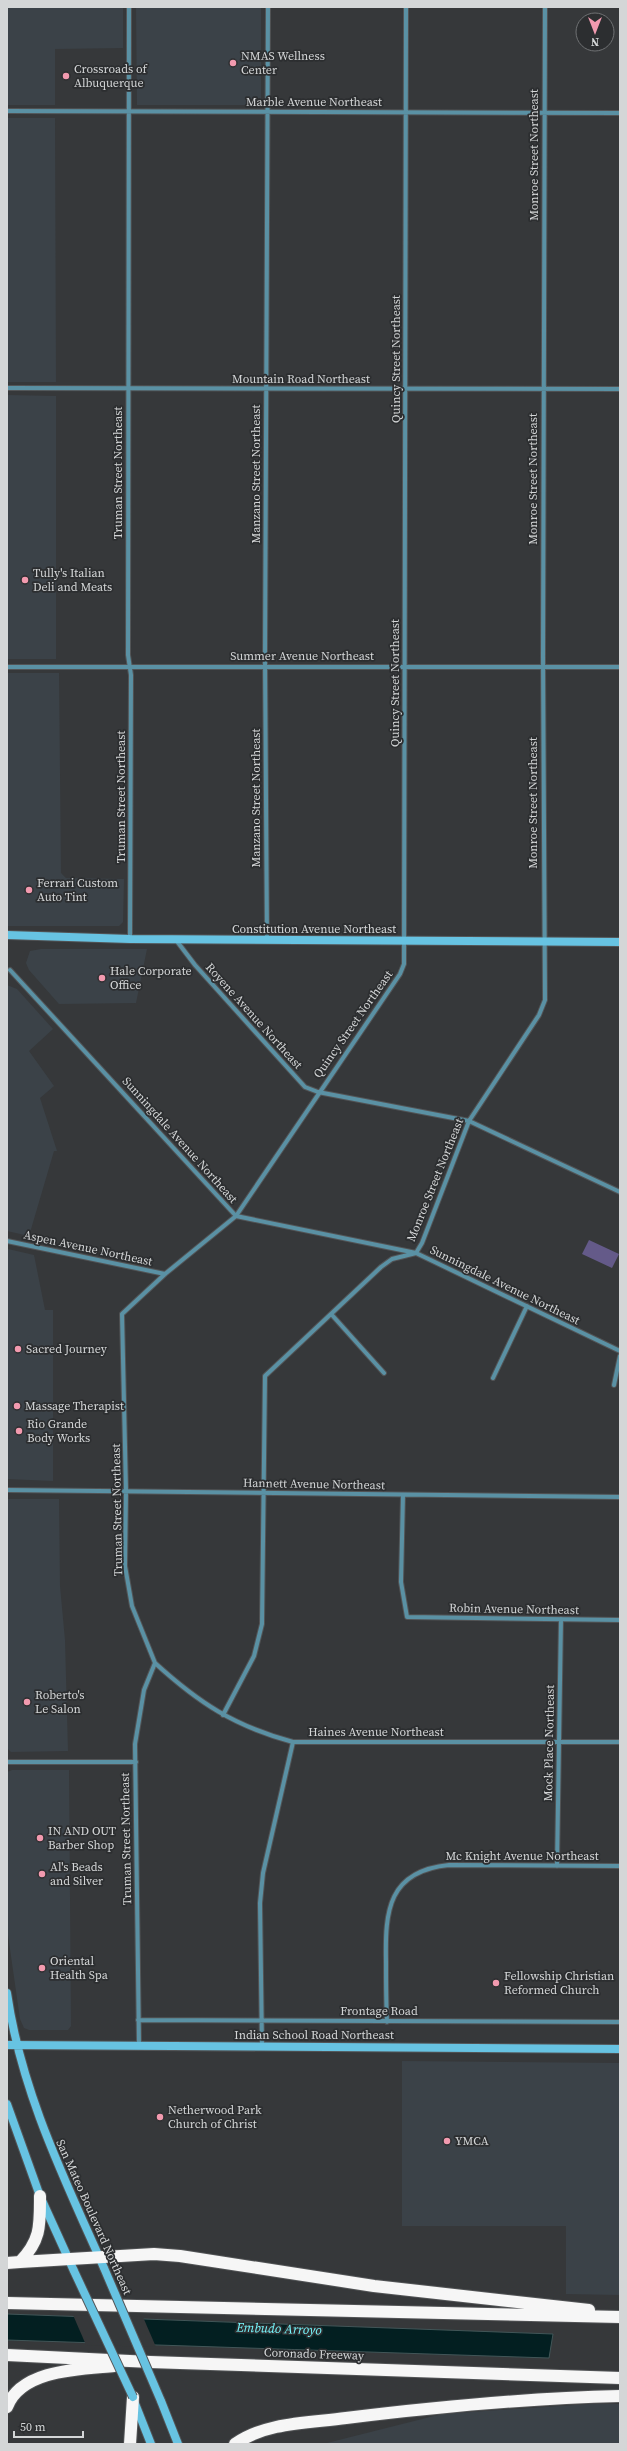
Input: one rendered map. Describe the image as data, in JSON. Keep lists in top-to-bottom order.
{
  "streets": {
    "highway": ["Coronado Freeway"],
    "street": [
      "Marble Avenue Northeast",
      "Monroe Street Northeast",
      "Quincy Street Northeast",
      "Mountain Road Northeast",
      "Truman Street Northeast",
      "Manzano Street Northeast",
      "Summer Avenue Northeast",
      "Constitution Avenue Northeast",
      "Royene Avenue Northeast",
      "Sunningdale Avenue Northeast",
      "Aspen Avenue Northeast",
      "Hannett Avenue Northeast",
      "Robin Avenue Northeast",
      "Haines Avenue Northeast",
      "Mock Place Northeast",
      "Mc Knight Avenue Northeast",
      "Frontage Road",
      "Indian School Road Northeast",
      "San Mateo Boulevard Northeast"
    ]
  },
  "crossings": [
    ["Marble Avenue Northeast", "Monroe Street Northeast"],
    ["Marble Avenue Northeast", "Quincy Street Northeast"],
    ["Marble Avenue Northeast", "Truman Street Northeast"],
    ["Marble Avenue Northeast", "Manzano Street Northeast"],
    ["Monroe Street Northeast", "Mountain Road Northeast"],
    ["Monroe Street Northeast", "Summer Avenue Northeast"],
    ["Monroe Street Northeast", "Constitution Avenue Northeast"],
    ["Monroe Street Northeast", "Royene Avenue Northeast"],
    ["Monroe Street Northeast", "Sunningdale Avenue Northeast"],
    ["Monroe Street Northeast", "Hannett Avenue Northeast"],
    ["Quincy Street Northeast", "Mountain Road Northeast"],
    ["Quincy Street Northeast", "Truman Street Northeast"],
    ["Quincy Street Northeast", "Summer Avenue Northeast"],
    ["Quincy Street Northeast", "Constitution Avenue Northeast"],
    ["Quincy Street Northeast", "Royene Avenue Northeast"],
    ["Quincy Street Northeast", "Sunningdale Avenue Northeast"],
    ["Quincy Street Northeast", "Aspen Avenue Northeast"],
    ["Mountain Road Northeast", "Truman Street Northeast"],
    ["Mountain Road Northeast", "Manzano Street Northeast"],
    ["Truman Street Northeast", "Summer Avenue Northeast"],
    ["Truman Street Northeast", "Constitution Avenue Northeast"],
    ["Truman Street Northeast", "Aspen Avenue Northeast"],
    ["Truman Street Northeast", "Hannett Avenue Northeast"],
    ["Truman Street Northeast", "Haines Avenue Northeast"],
    ["Truman Street Northeast", "Frontage Road"],
    ["Truman Street Northeast", "Indian School Road Northeast"],
    ["Manzano Street Northeast", "Summer Avenue Northeast"],
    ["Manzano Street Northeast", "Constitution Avenue Northeast"],
    ["Constitution Avenue Northeast", "Royene Avenue Northeast"],
    ["Hannett Avenue Northeast", "Robin Avenue Northeast"],
    ["Robin Avenue Northeast", "Mock Place Northeast"],
    ["Haines Avenue Northeast", "Mock Place Northeast"],
    ["Mock Place Northeast", "Mc Knight Avenue Northeast"],
    ["Mc Knight Avenue Northeast", "Frontage Road"],
    ["Indian School Road Northeast", "San Mateo Boulevard Northeast"]
  ],
  "water": ["Embudo Arroyo"],
  "places": [
    "NMAS Wellness Center",
    "Crossroads of Albuquerque",
    "Tully's Italian Deli and Meats",
    "Ferrari Custom Auto Tint",
    "Hale Corporate Office",
    "Sacred Journey",
    "Massage Therapist",
    "Rio Grande Body Works",
    "Roberto's Le Salon",
    "IN AND OUT Barber Shop",
    "Al's Beads and Silver",
    "Oriental Health Spa",
    "Fellowship Christian Reformed Church",
    "Netherwood Park Church of Christ",
    "YMCA"
  ],
  "scale_bar": "50 m",
  "north": "bottom"
}
